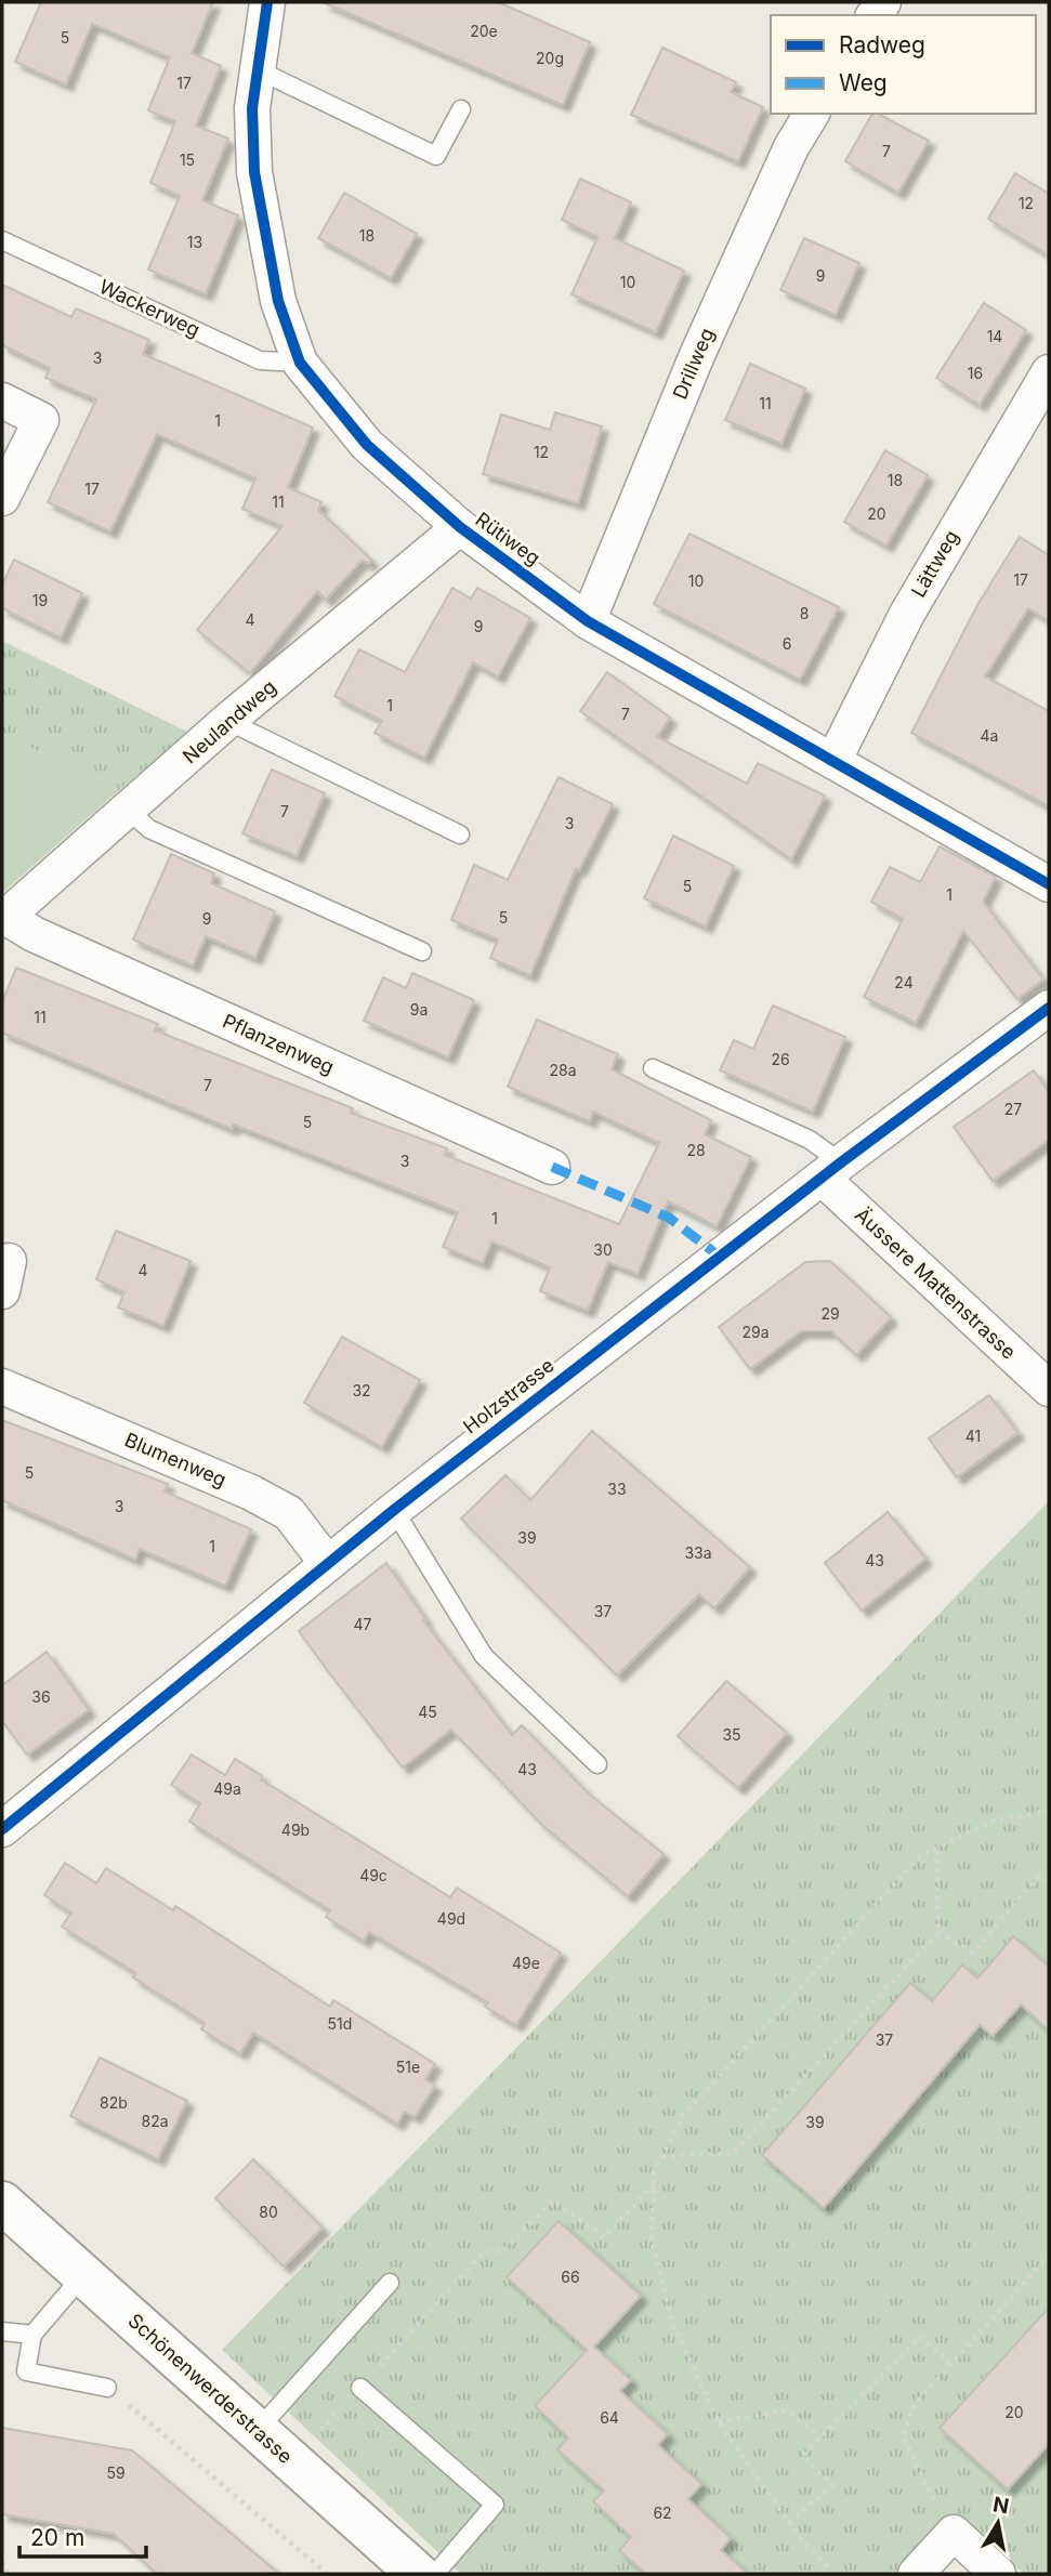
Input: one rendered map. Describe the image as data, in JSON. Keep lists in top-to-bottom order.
{
  "streets": {
    "street": [
      "Drillweg",
      "Rütiweg",
      "Lättweg",
      "Neulandweg",
      "Pflanzenweg",
      "Äussere Mattenstrasse",
      "Holzstrasse",
      "Blumenweg",
      "Schönenwerderstrasse"
    ],
    "lane": ["Wackerweg"]
  },
  "crossings": [
    ["Wackerweg", "Rütiweg"],
    ["Drillweg", "Rütiweg"],
    ["Rütiweg", "Lättweg"],
    ["Rütiweg", "Neulandweg"],
    ["Neulandweg", "Pflanzenweg"],
    ["Äussere Mattenstrasse", "Holzstrasse"],
    ["Holzstrasse", "Blumenweg"]
  ],
  "house_numbers": [
    "20e",
    "5",
    "20g",
    "17",
    "7",
    "15",
    "12",
    "18",
    "13",
    "9",
    "10",
    "14",
    "3",
    "16",
    "11",
    "1",
    "12",
    "18",
    "17",
    "11",
    "20",
    "17",
    "10",
    "19",
    "8",
    "4",
    "9",
    "6",
    "1",
    "7",
    "4a",
    "7",
    "3",
    "5",
    "1",
    "5",
    "9",
    "24",
    "9a",
    "11",
    "26",
    "28a",
    "7",
    "27",
    "5",
    "28",
    "3",
    "1",
    "30",
    "4",
    "29",
    "29a",
    "32",
    "41",
    "5",
    "33",
    "3",
    "39",
    "1",
    "33a",
    "43",
    "37",
    "47",
    "36",
    "45",
    "35",
    "43",
    "49a",
    "49b",
    "49c",
    "49d",
    "49e",
    "51d",
    "37",
    "51e",
    "82b",
    "82a",
    "39",
    "80",
    "66",
    "20",
    "64",
    "59",
    "62"
  ],
  "legend": ["Radweg", "Weg"],
  "scale_bar": "20 m",
  "north": "top"
}
